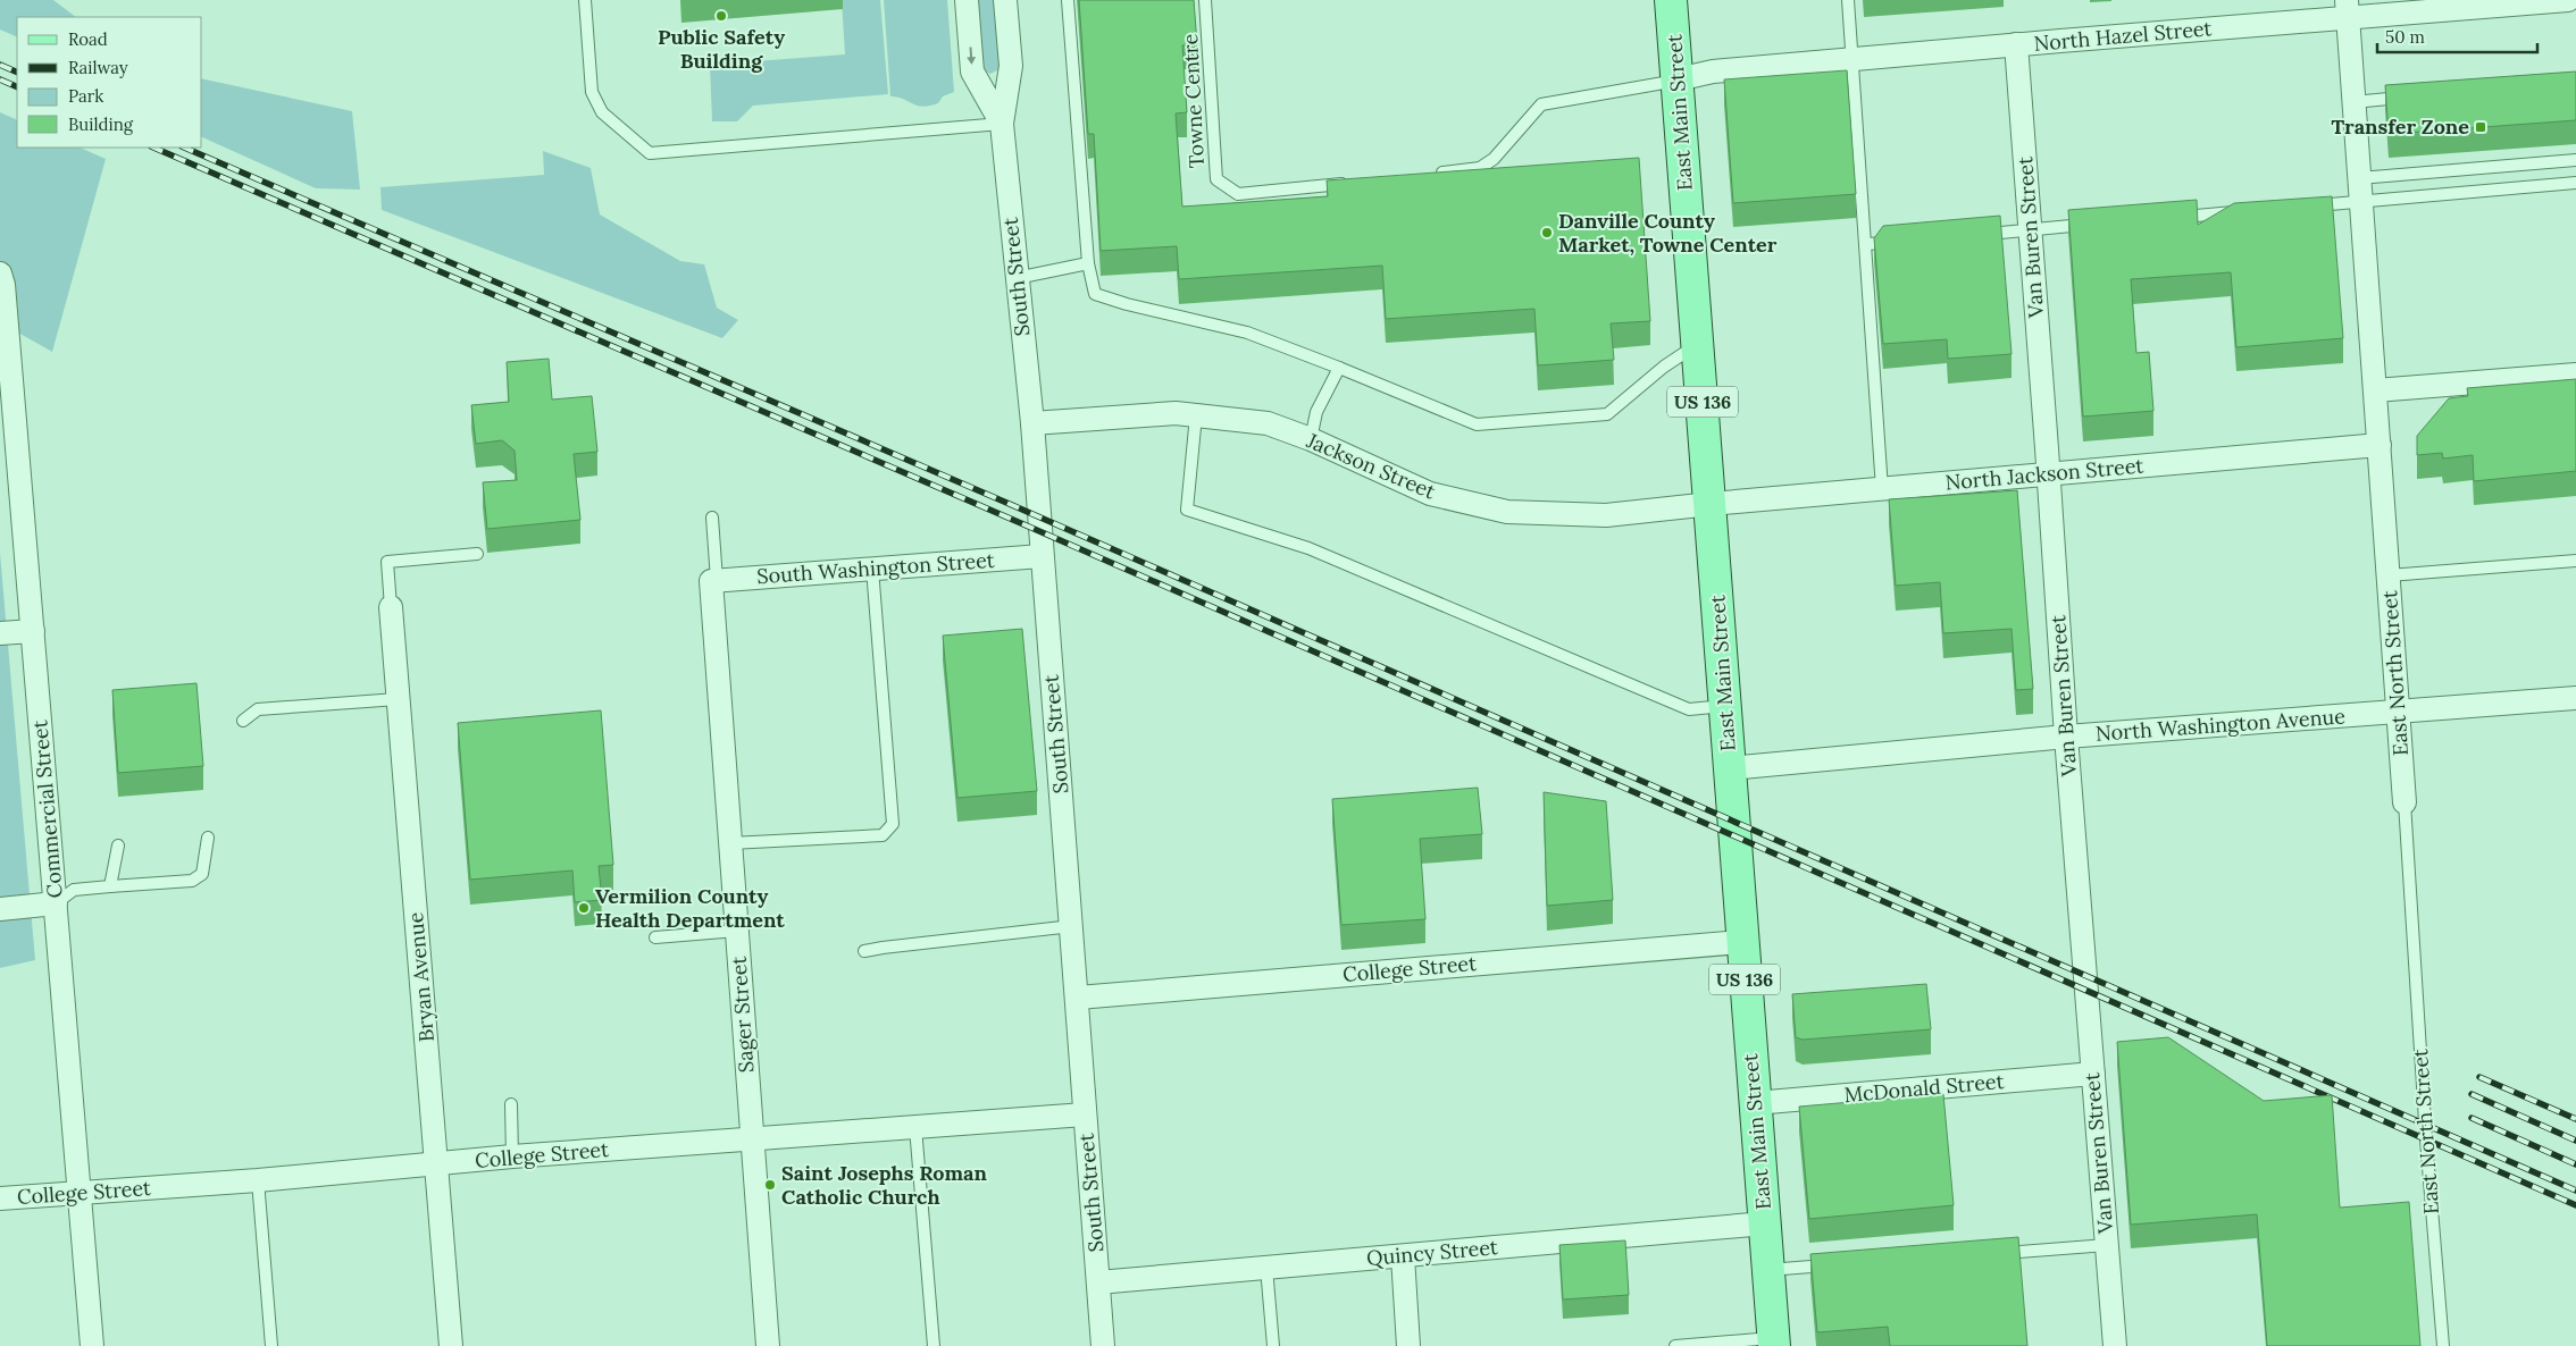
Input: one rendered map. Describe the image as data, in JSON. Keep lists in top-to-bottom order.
{
  "streets": {
    "main road": ["East Main Street", "US 136"],
    "street": [
      "North Hazel Street",
      "Van Buren Street",
      "South Street",
      "Jackson Street",
      "North Jackson Street",
      "South Washington Street",
      "East North Street",
      "North Washington Avenue",
      "Commercial Street",
      "College Street",
      "Bryan Avenue",
      "Sager Street",
      "McDonald Street",
      "Quincy Street"
    ],
    "lane": ["Towne Centre"]
  },
  "crossings": [
    ["North Hazel Street", "East Main Street"],
    ["North Hazel Street", "Van Buren Street"],
    ["North Hazel Street", "East North Street"],
    ["East Main Street", "Jackson Street"],
    ["East Main Street", "North Jackson Street"],
    ["East Main Street", "North Washington Avenue"],
    ["East Main Street", "College Street"],
    ["East Main Street", "McDonald Street"],
    ["East Main Street", "Quincy Street"],
    ["Van Buren Street", "North Jackson Street"],
    ["Van Buren Street", "North Washington Avenue"],
    ["Van Buren Street", "McDonald Street"],
    ["South Street", "Jackson Street"],
    ["South Street", "South Washington Street"],
    ["South Street", "College Street"],
    ["South Street", "Quincy Street"],
    ["Jackson Street", "North Jackson Street"],
    ["North Jackson Street", "East North Street"],
    ["South Washington Street", "Sager Street"],
    ["East North Street", "North Washington Avenue"],
    ["Commercial Street", "College Street"],
    ["College Street", "Bryan Avenue"],
    ["College Street", "Sager Street"]
  ],
  "places": {
    "other": [
      "Public Safety Building",
      "Danville County Market, Towne Center",
      "Vermilion County Health Department",
      "Saint Josephs Roman Catholic Church"
    ],
    "transit": ["Transfer Zone"]
  },
  "legend": [
    "Road",
    "Railway",
    "Park",
    "Building"
  ],
  "scale_bar": "50 m"
}
